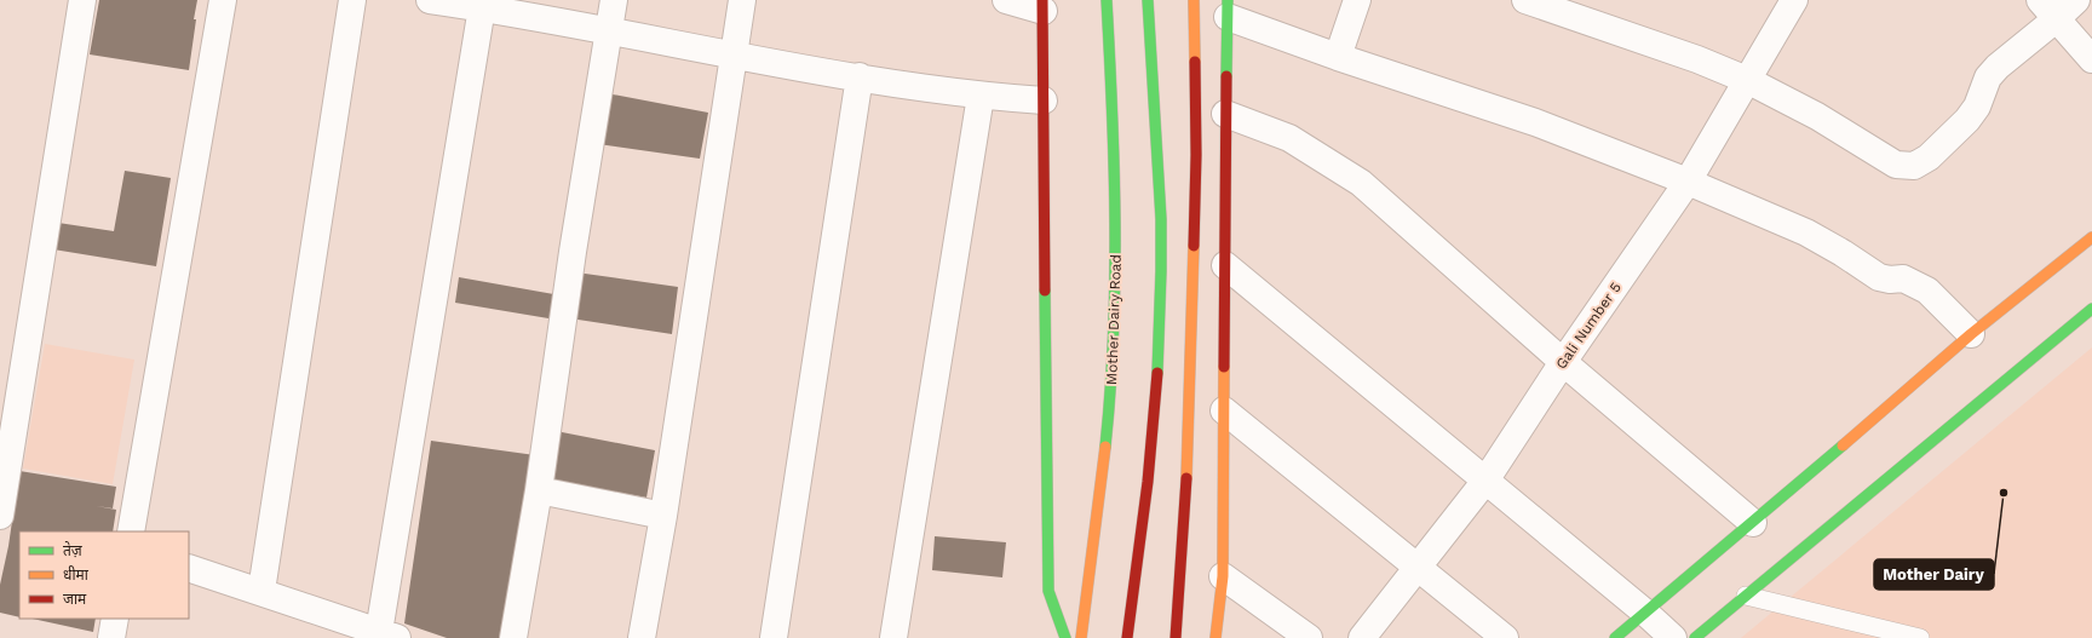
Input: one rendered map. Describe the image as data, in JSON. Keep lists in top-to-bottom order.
{
  "streets": {
    "main road": ["Mother Dairy Road"],
    "street": ["Gali Number 5"]
  },
  "places": ["Mother Dairy"],
  "legend": ["तेज़", "धीमा", "जाम"]
}
